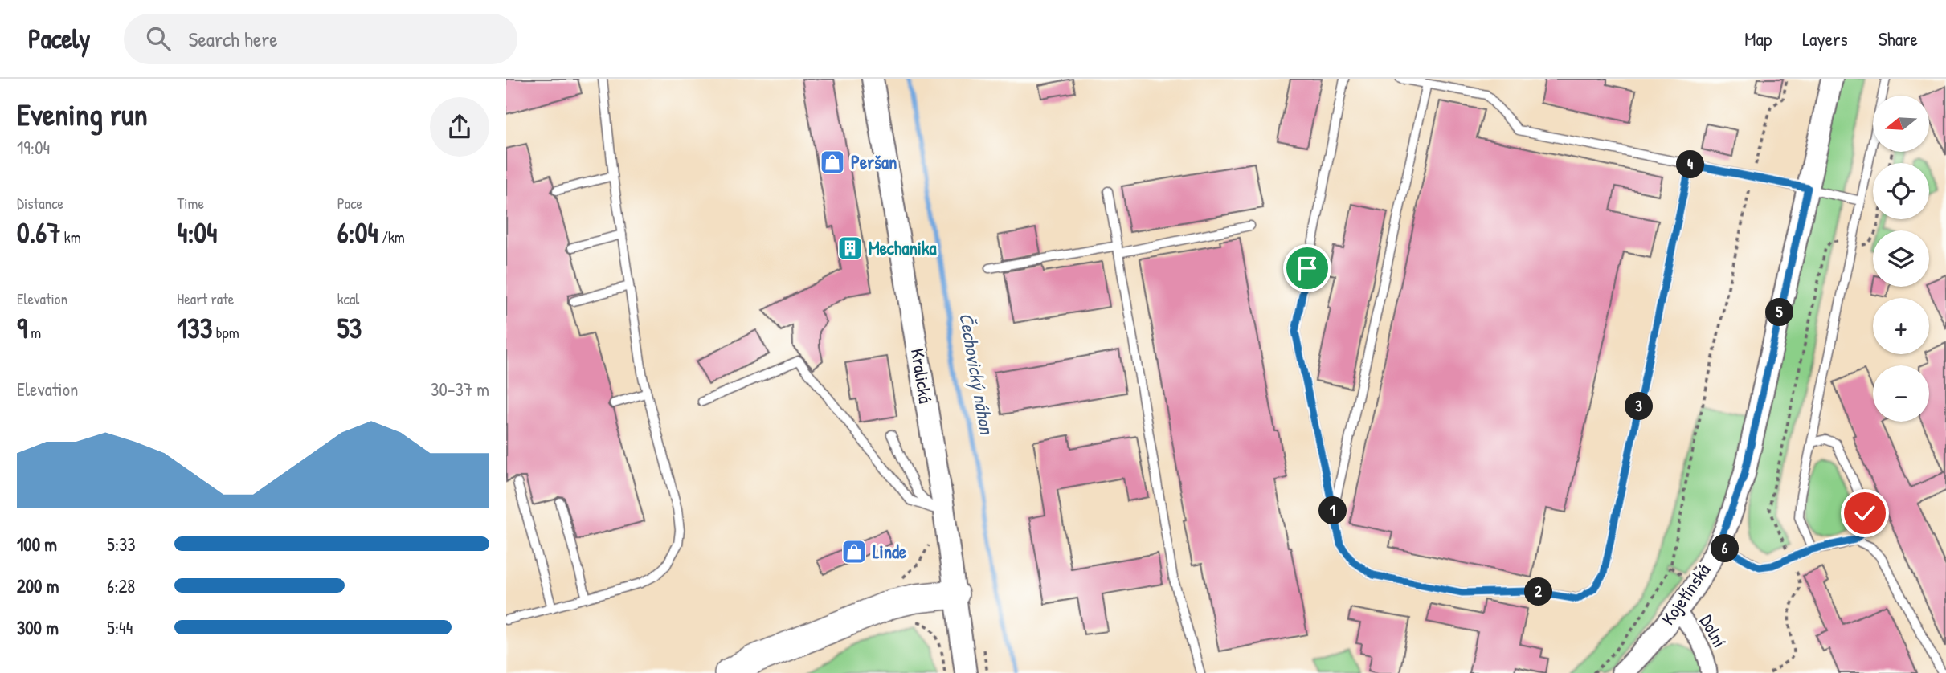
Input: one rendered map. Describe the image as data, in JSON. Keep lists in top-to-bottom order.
{
  "streets": {
    "main road": ["Kralická", "Kojetínská"],
    "street": ["Dolní"]
  },
  "crossings": [
    ["Kojetínská", "Dolní"]
  ],
  "water": ["Čechovický náhon"],
  "places": {
    "shop": ["Peršan", "Linde"],
    "building": ["Mechanika"]
  },
  "north": "left",
  "page": {
    "header": "Pacely",
    "search": "Search here",
    "nav": ["Map", "Layers", "Share"],
    "heading": ["Evening run", "19:04"],
    "map_buttons": ["+", "−"],
    "pins": [
      "4",
      "5",
      "3",
      "1",
      "6",
      "2"
    ],
    "stats": [
      ["Distance", "0.67 km"],
      ["Time", "4:04"],
      ["Pace", "6:04 /km"],
      ["Elevation", "9 m"],
      ["Heart rate", "133 bpm"],
      ["kcal", "53"]
    ],
    "chart": ["Elevation", "30–37 m"],
    "list": [
      {
        "name": "100 m",
        "note": "5:33"
      },
      {
        "name": "200 m",
        "note": "6:28"
      },
      {
        "name": "300 m",
        "note": "5:44"
      }
    ]
  }
}
